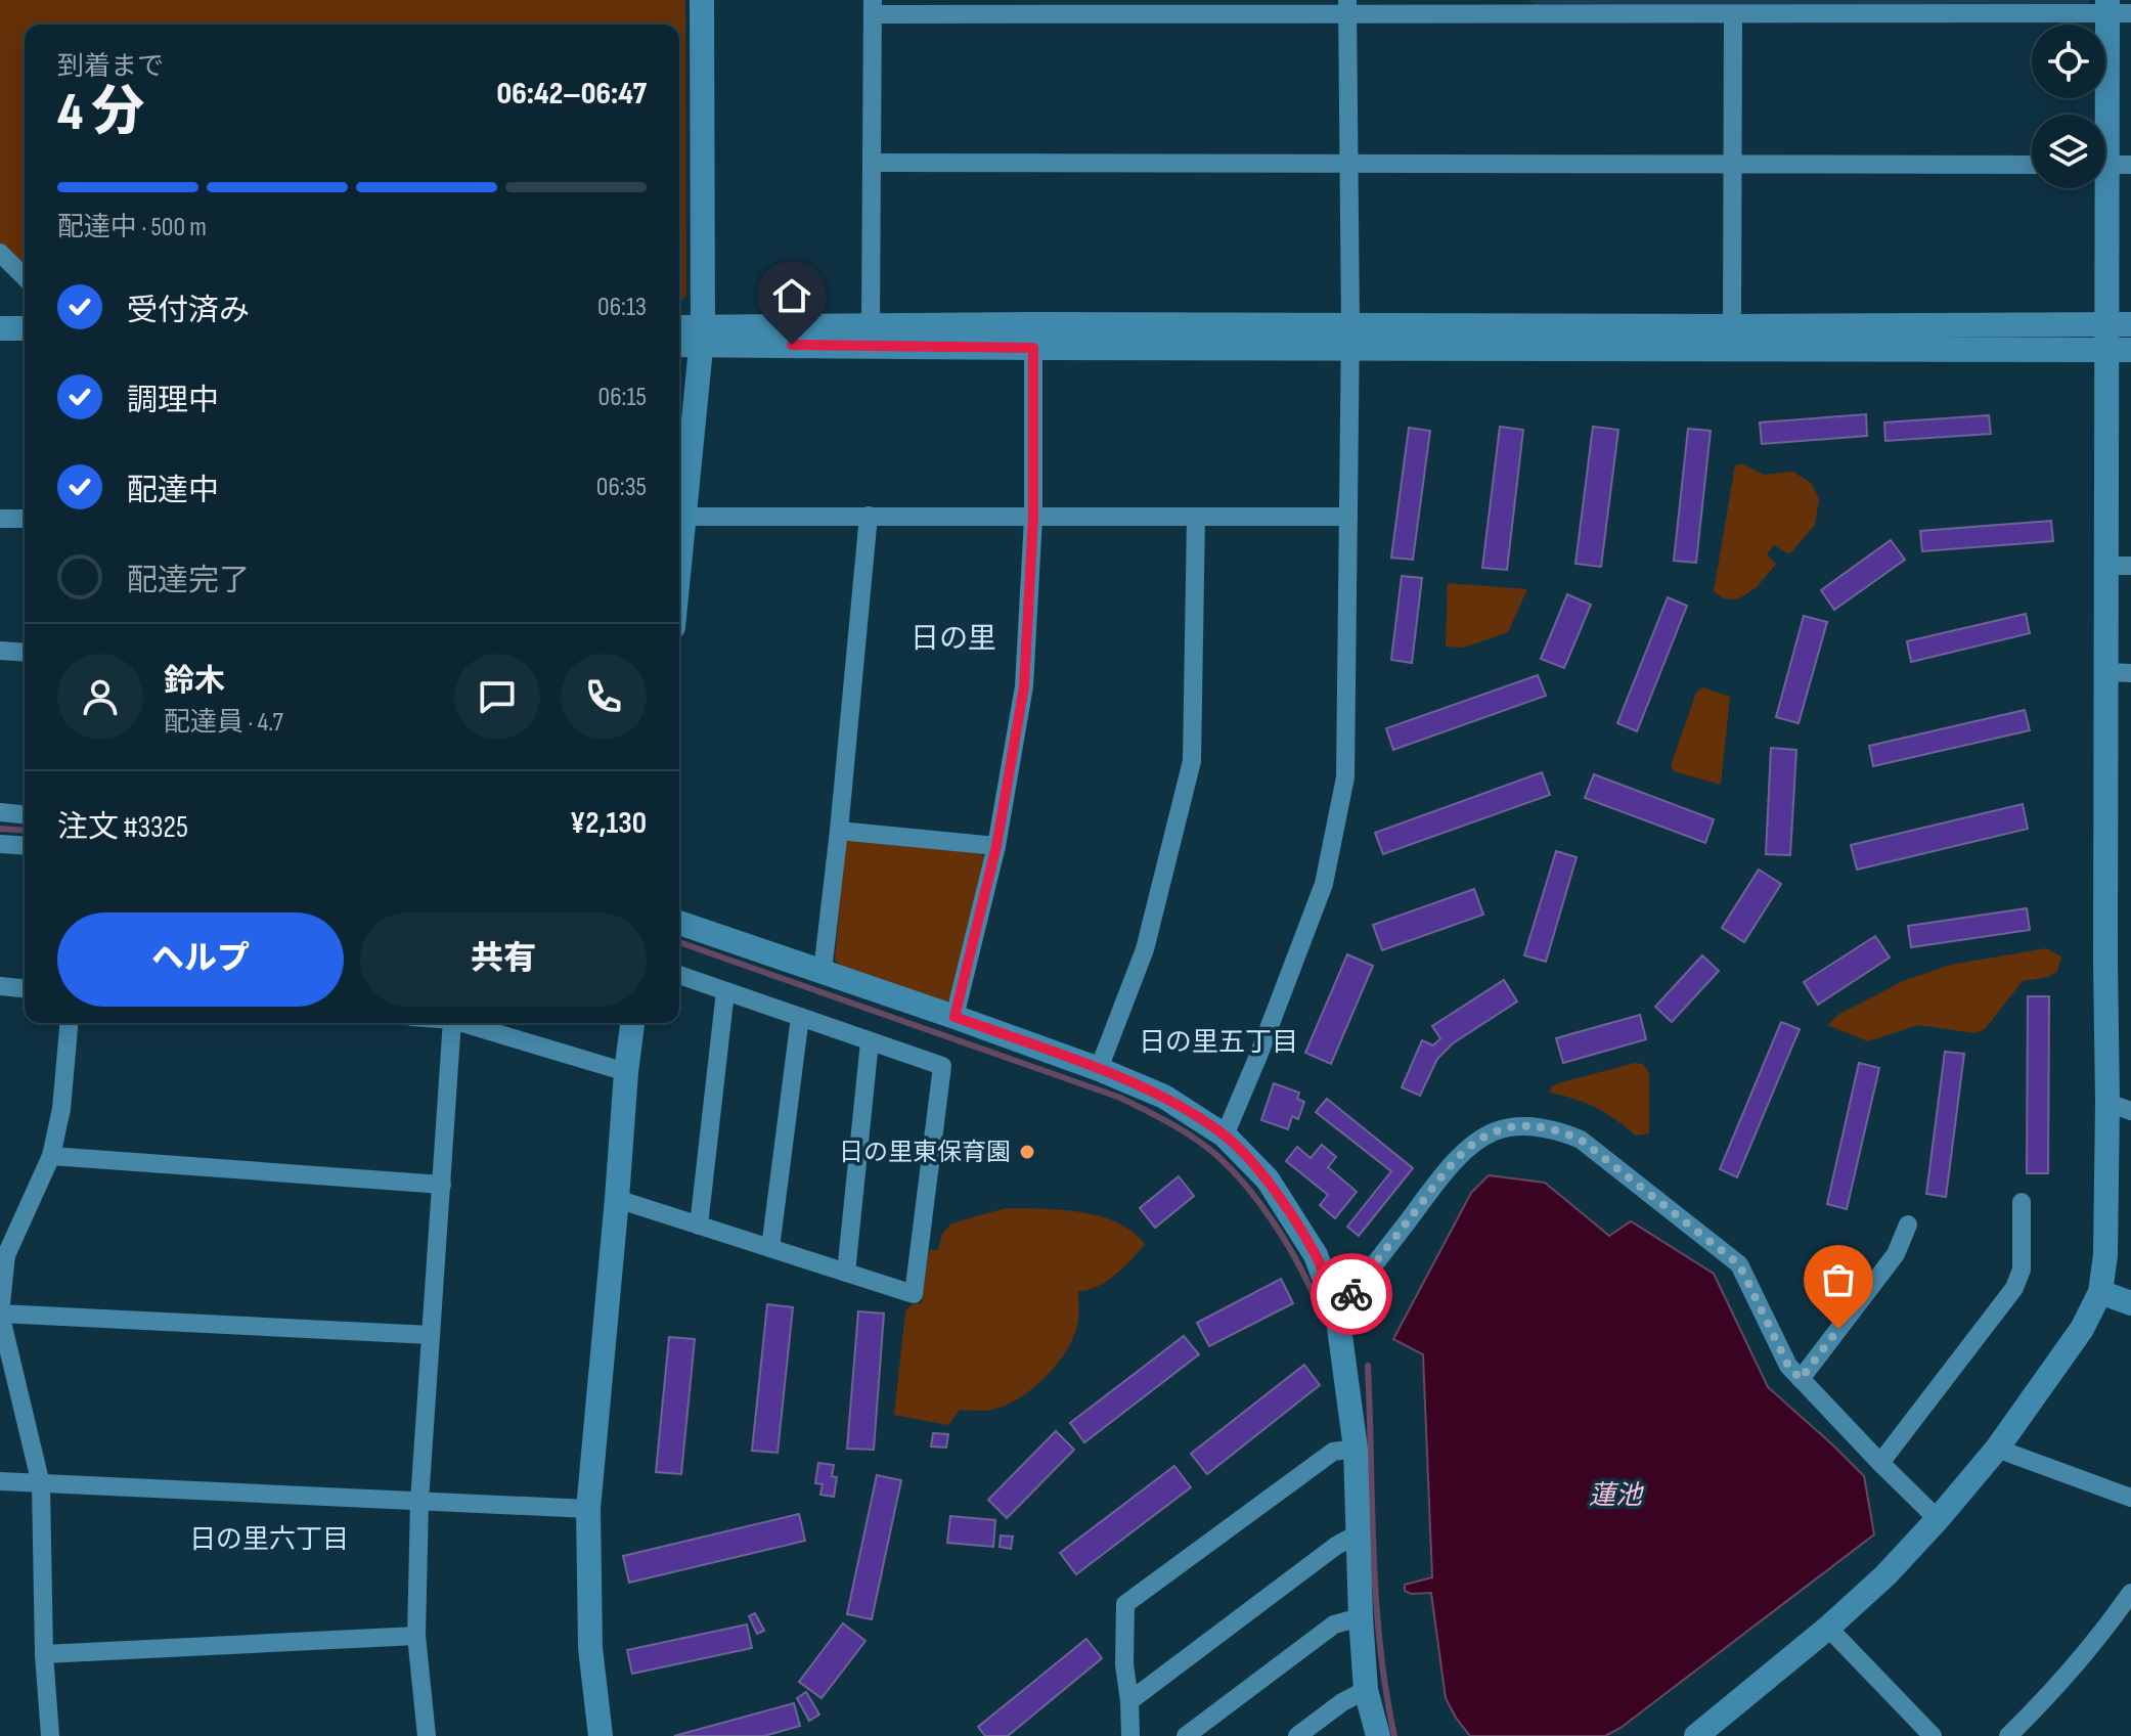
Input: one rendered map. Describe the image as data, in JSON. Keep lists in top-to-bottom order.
{
  "districts": ["日の里", "日の里五丁目", "日の里六丁目"],
  "water": ["蓮池"],
  "places": ["日の里東保育園"],
  "page": {
    "heading": ["4 分", "到着まで", "06:42–06:47"],
    "panel": [
      "鈴木",
      "配達員 · 4.7",
      "注文 #3325",
      "¥2,130"
    ],
    "bar": "配達中 · 500 m",
    "list": [
      ["受付済み", "06:13"],
      ["調理中", "06:15"],
      ["配達中", "06:35"],
      "配達完了"
    ],
    "buttons": ["ヘルプ", "共有"]
  }
}
